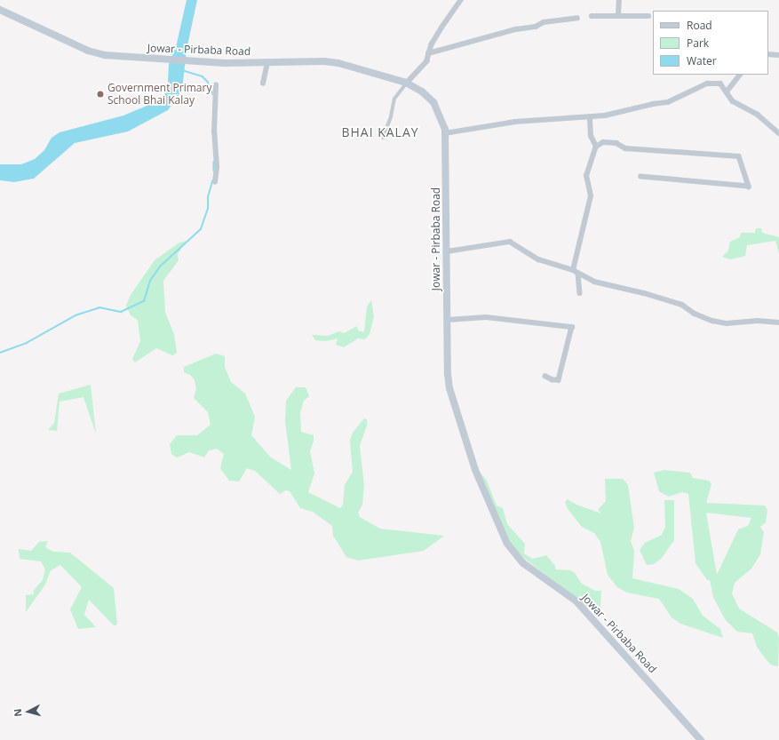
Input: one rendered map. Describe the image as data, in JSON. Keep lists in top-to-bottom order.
{
  "streets": {
    "main road": ["Jowar - Pirbaba Road"]
  },
  "districts": ["BHAI KALAY"],
  "places": ["Government Primary School Bhai Kalay"],
  "legend": ["Road", "Park", "Water"],
  "north": "left"
}
